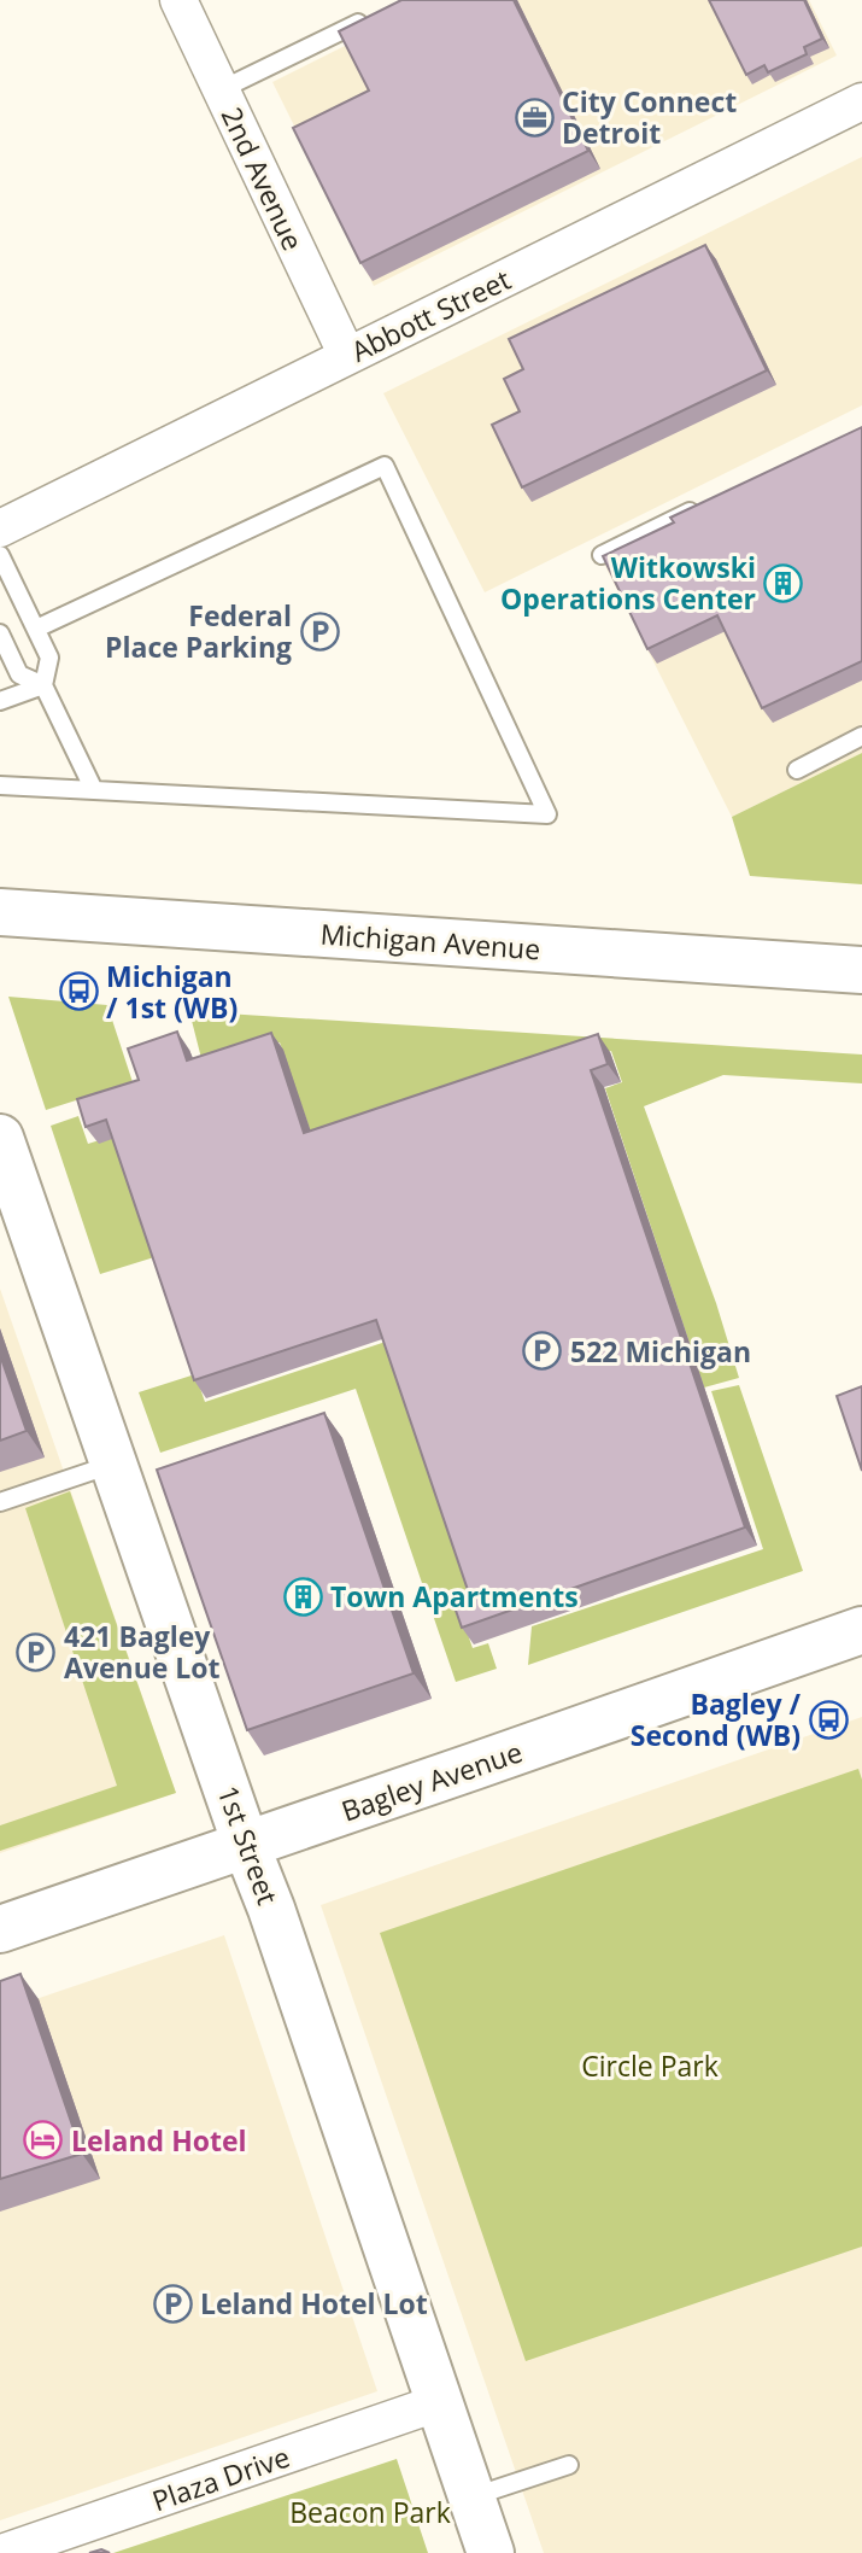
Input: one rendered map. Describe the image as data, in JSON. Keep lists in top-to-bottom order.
{
  "streets": {
    "street": [
      "2nd Avenue",
      "Abbott Street",
      "Michigan Avenue",
      "Bagley Avenue",
      "1st Street",
      "Plaza Drive"
    ]
  },
  "crossings": [
    ["2nd Avenue", "Abbott Street"],
    ["Bagley Avenue", "1st Street"],
    ["1st Street", "Plaza Drive"]
  ],
  "parks": ["Circle Park", "Beacon Park"],
  "places": {
    "office": ["City Connect Detroit"],
    "building": ["Witkowski Operations Center", "Town Apartments"],
    "parking": [
      "Federal Place Parking",
      "522 Michigan",
      "421 Bagley Avenue Lot",
      "Leland Hotel Lot"
    ],
    "bus stop": ["Michigan / 1st (WB)", "Bagley / Second (WB)"],
    "hotel": ["Leland Hotel"]
  }
}
